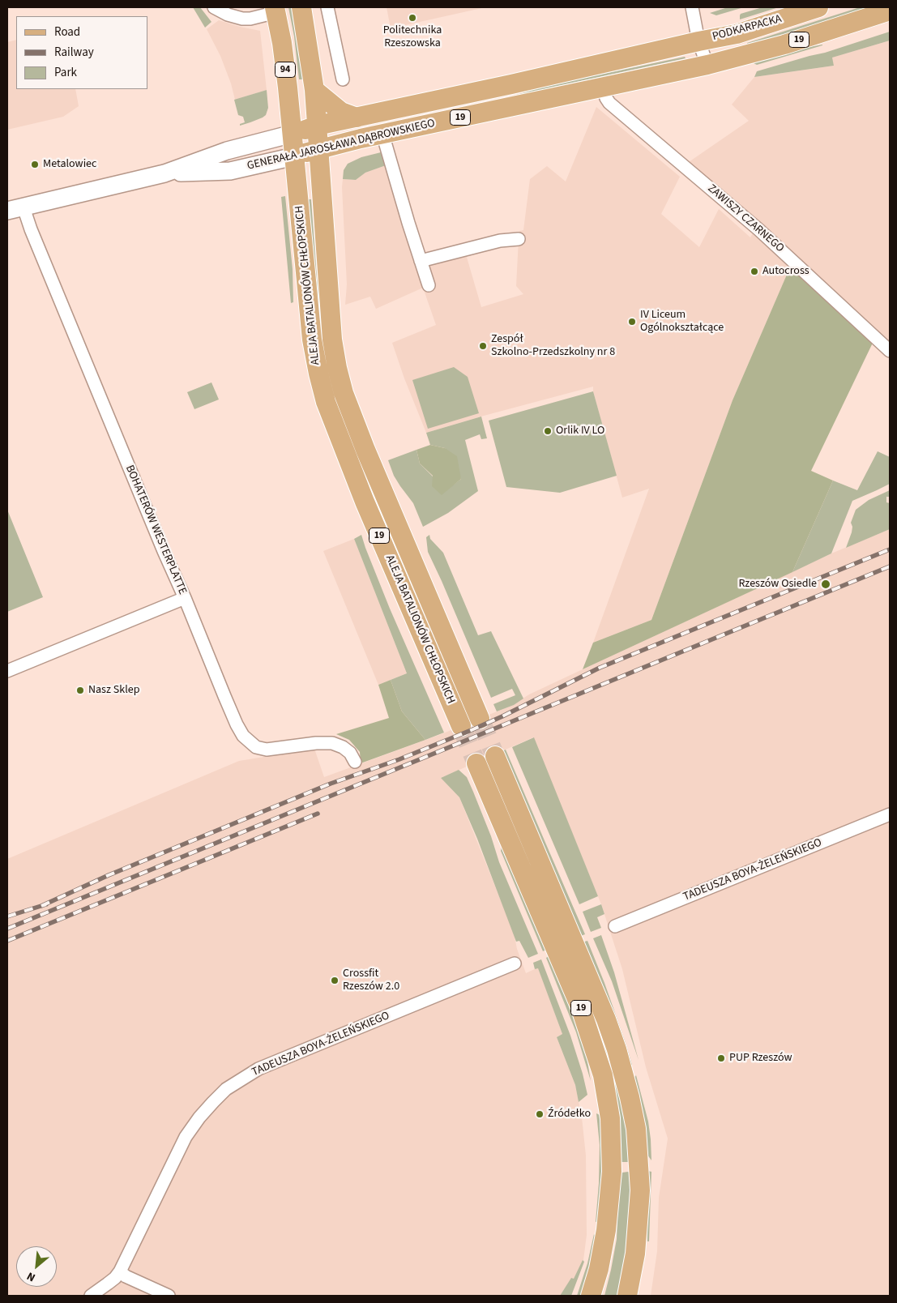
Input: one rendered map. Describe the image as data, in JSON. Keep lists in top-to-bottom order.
{
  "streets": {
    "main road": [
      "PODKARPACKA",
      "19",
      "94",
      "GENERAŁA JAROSŁAWA DĄBROWSKIEGO",
      "ALEJA BATALIONÓW CHŁOPSKICH"
    ],
    "street": ["ZAWISZY CZARNEGO", "BOHATERÓW WESTERPLATTE", "TADEUSZA BOYA-ŻELEŃSKIEGO"]
  },
  "crossings": [
    ["PODKARPACKA", "GENERAŁA JAROSŁAWA DĄBROWSKIEGO"],
    ["19", "94"],
    ["19", "GENERAŁA JAROSŁAWA DĄBROWSKIEGO"],
    ["19", "ALEJA BATALIONÓW CHŁOPSKICH"],
    ["94", "GENERAŁA JAROSŁAWA DĄBROWSKIEGO"],
    ["94", "ALEJA BATALIONÓW CHŁOPSKICH"],
    ["GENERAŁA JAROSŁAWA DĄBROWSKIEGO", "ZAWISZY CZARNEGO"],
    ["GENERAŁA JAROSŁAWA DĄBROWSKIEGO", "ALEJA BATALIONÓW CHŁOPSKICH"],
    ["GENERAŁA JAROSŁAWA DĄBROWSKIEGO", "BOHATERÓW WESTERPLATTE"]
  ],
  "places": [
    "Politechnika Rzeszowska",
    "Metalowiec",
    "Autocross",
    "IV Liceum Ogólnokształcące",
    "Zespół Szkolno-Przedszkolny nr 8",
    "Orlik IV LO",
    "Rzeszów Osiedle",
    "Nasz Sklep",
    "Crossfit Rzeszów 2.0",
    "PUP Rzeszów",
    "Źródełko"
  ],
  "legend": ["Road", "Railway", "Park"],
  "north": "bottom left"
}
